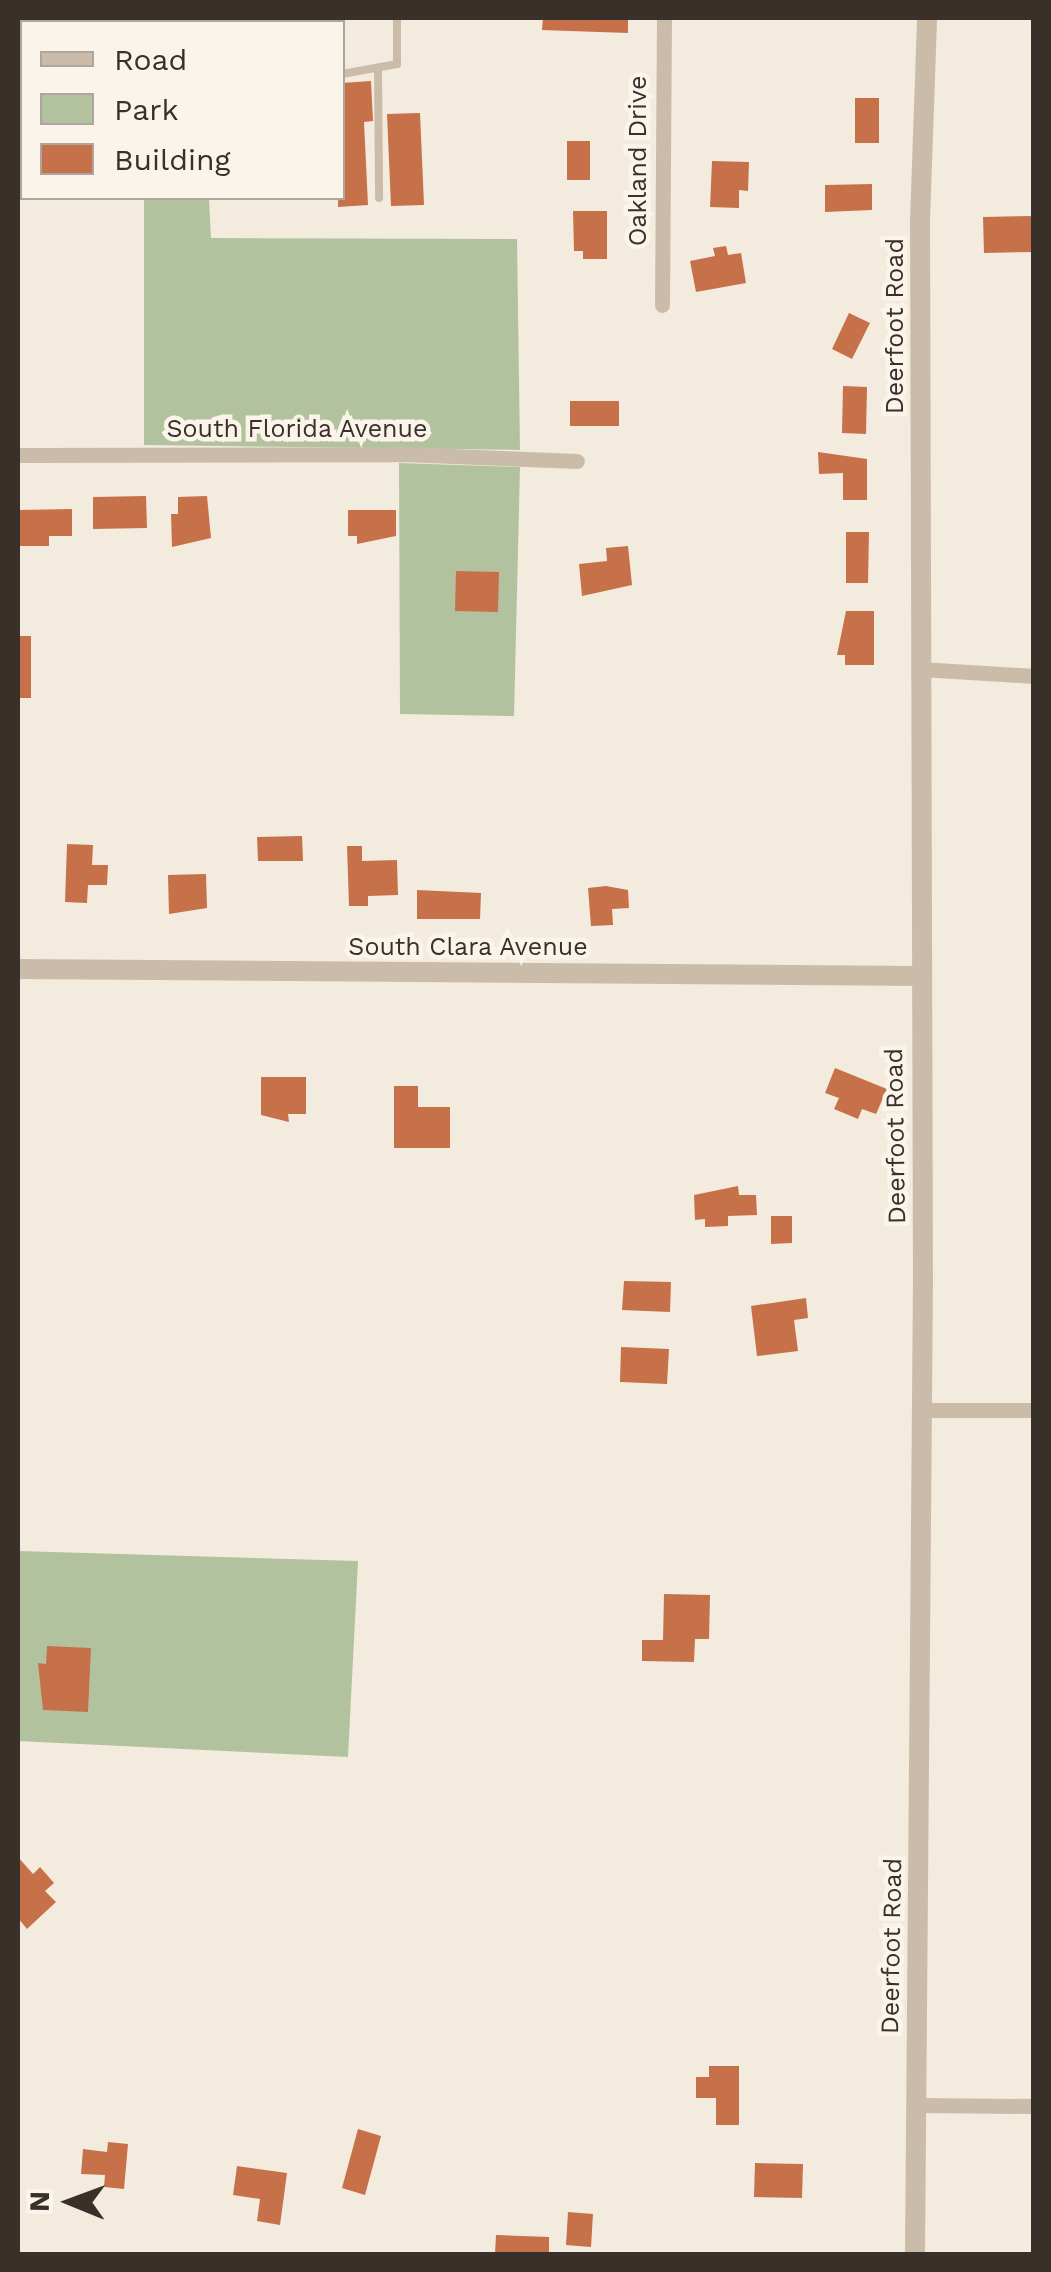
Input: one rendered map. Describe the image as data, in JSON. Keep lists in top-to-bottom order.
{
  "streets": {
    "street": [
      "Oakland Drive",
      "Deerfoot Road",
      "South Florida Avenue",
      "South Clara Avenue"
    ]
  },
  "crossings": [
    ["Deerfoot Road", "South Clara Avenue"]
  ],
  "legend": ["Road", "Park", "Building"],
  "north": "left"
}
